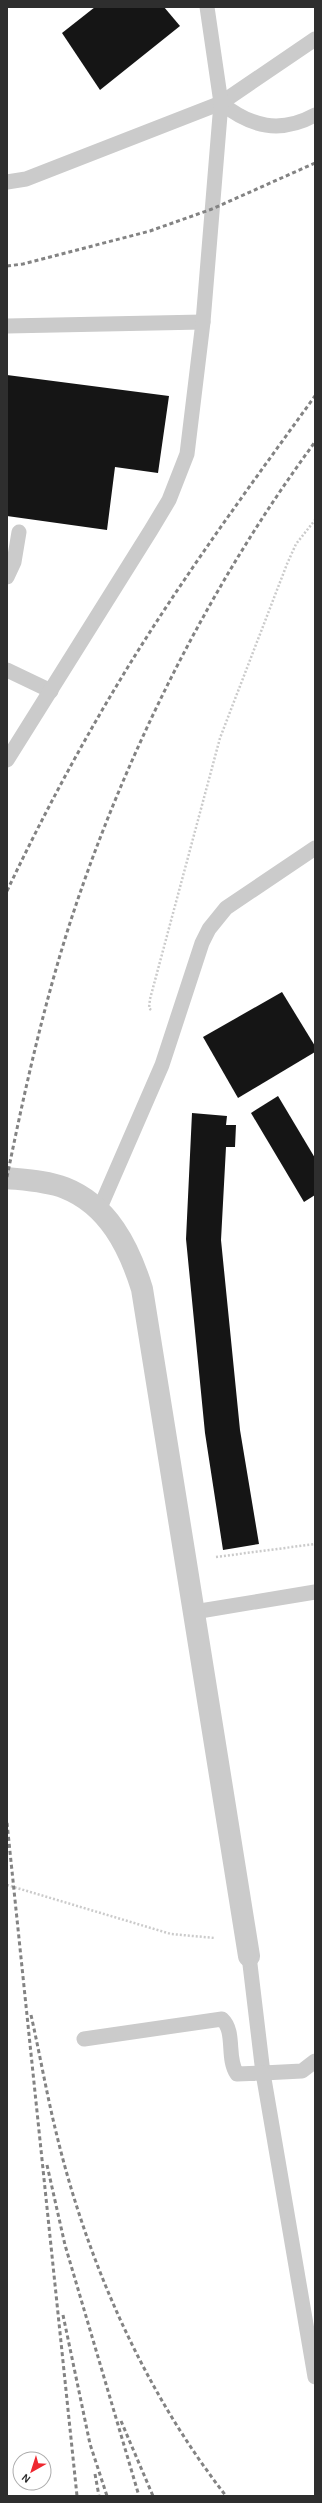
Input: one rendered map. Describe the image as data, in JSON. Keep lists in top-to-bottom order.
{
  "north": "bottom left"
}
